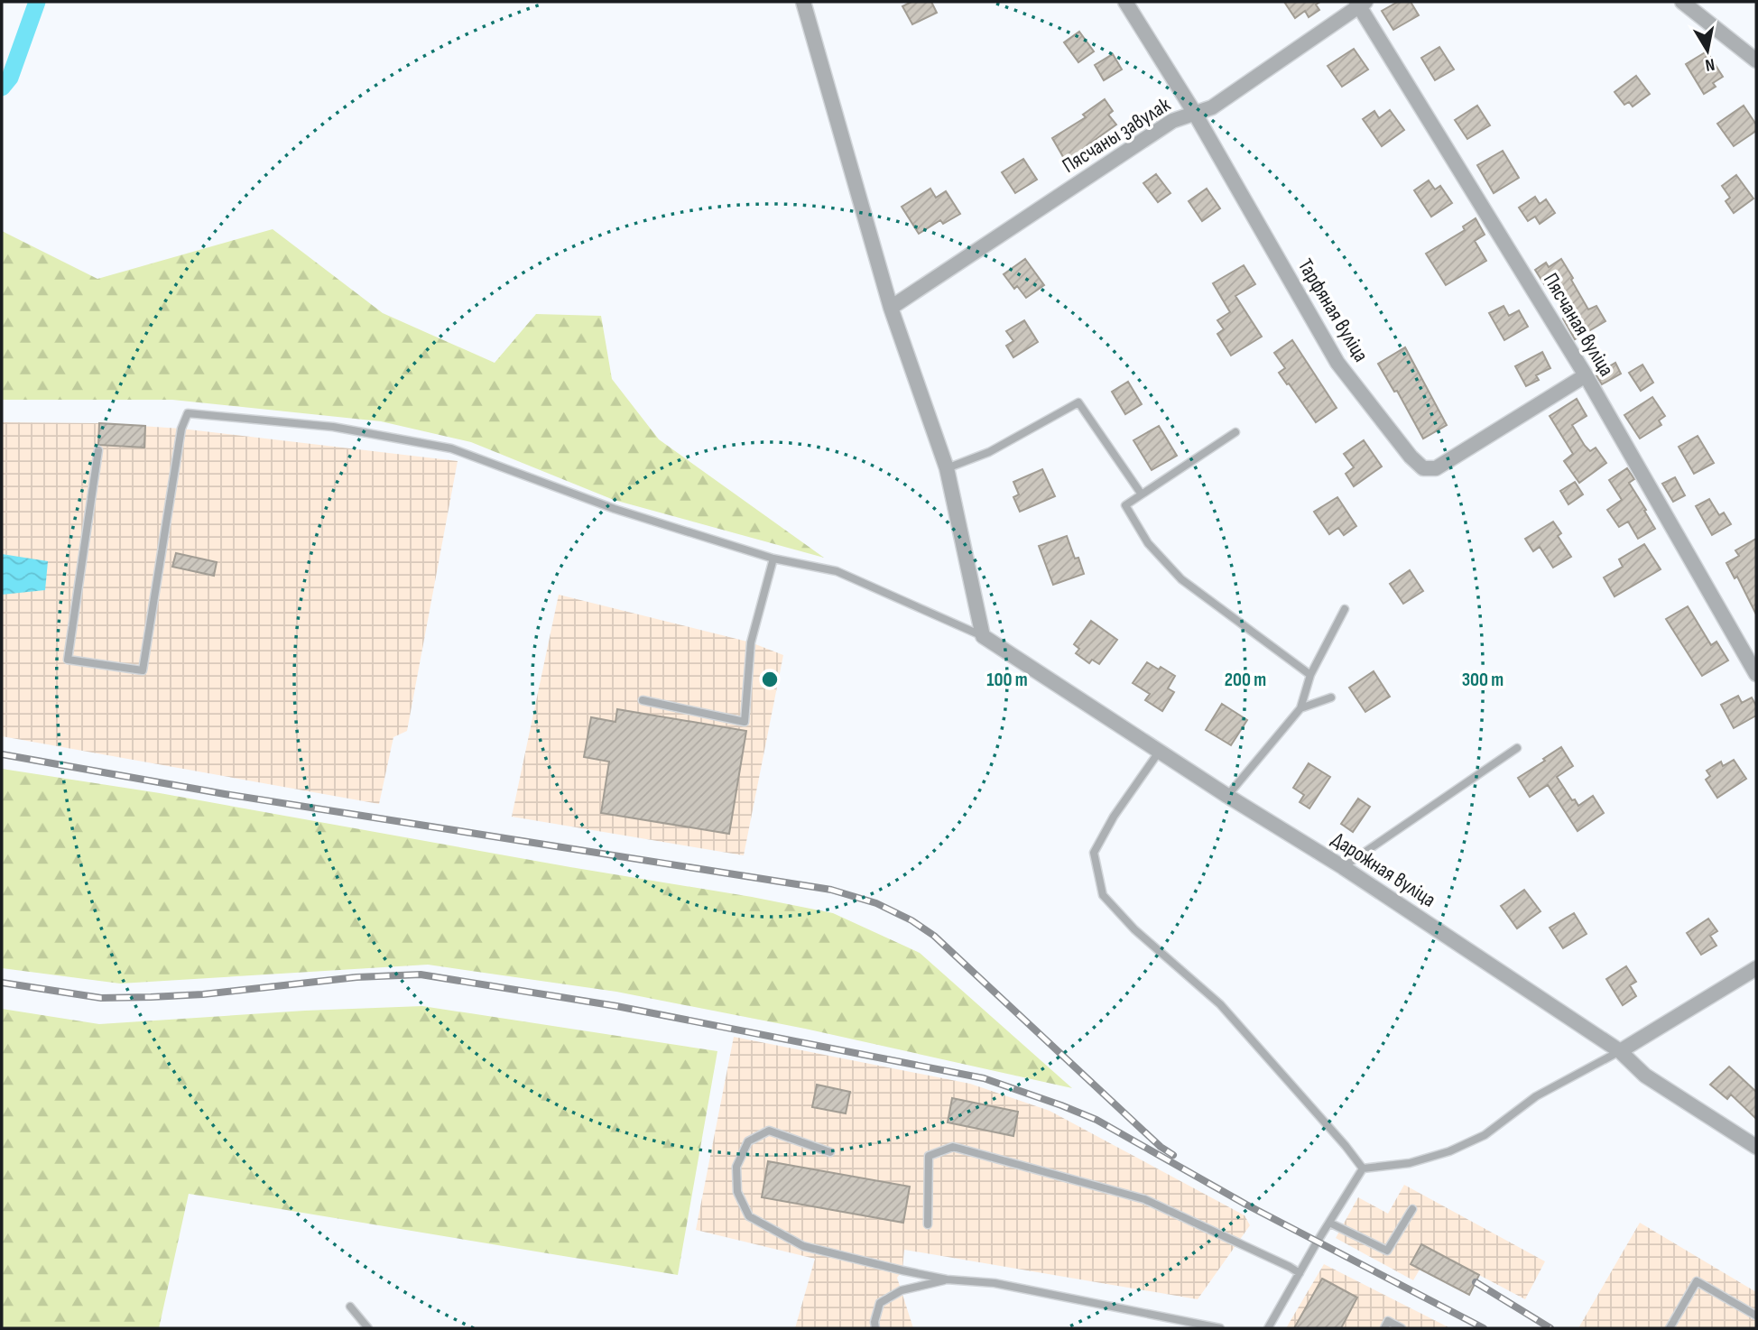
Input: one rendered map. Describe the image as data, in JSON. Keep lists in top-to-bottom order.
{
  "streets": {
    "street": [
      "Пясчаны завулак",
      "Тарфяная вуліца",
      "Пясчаная вуліца",
      "Дарожная вуліца"
    ]
  },
  "crossings": [
    ["Пясчаны завулак", "Тарфяная вуліца"],
    ["Пясчаны завулак", "Пясчаная вуліца"],
    ["Тарфяная вуліца", "Пясчаная вуліца"]
  ],
  "north": "bottom",
  "rings": ["100 m", "200 m", "300 m"]
}
